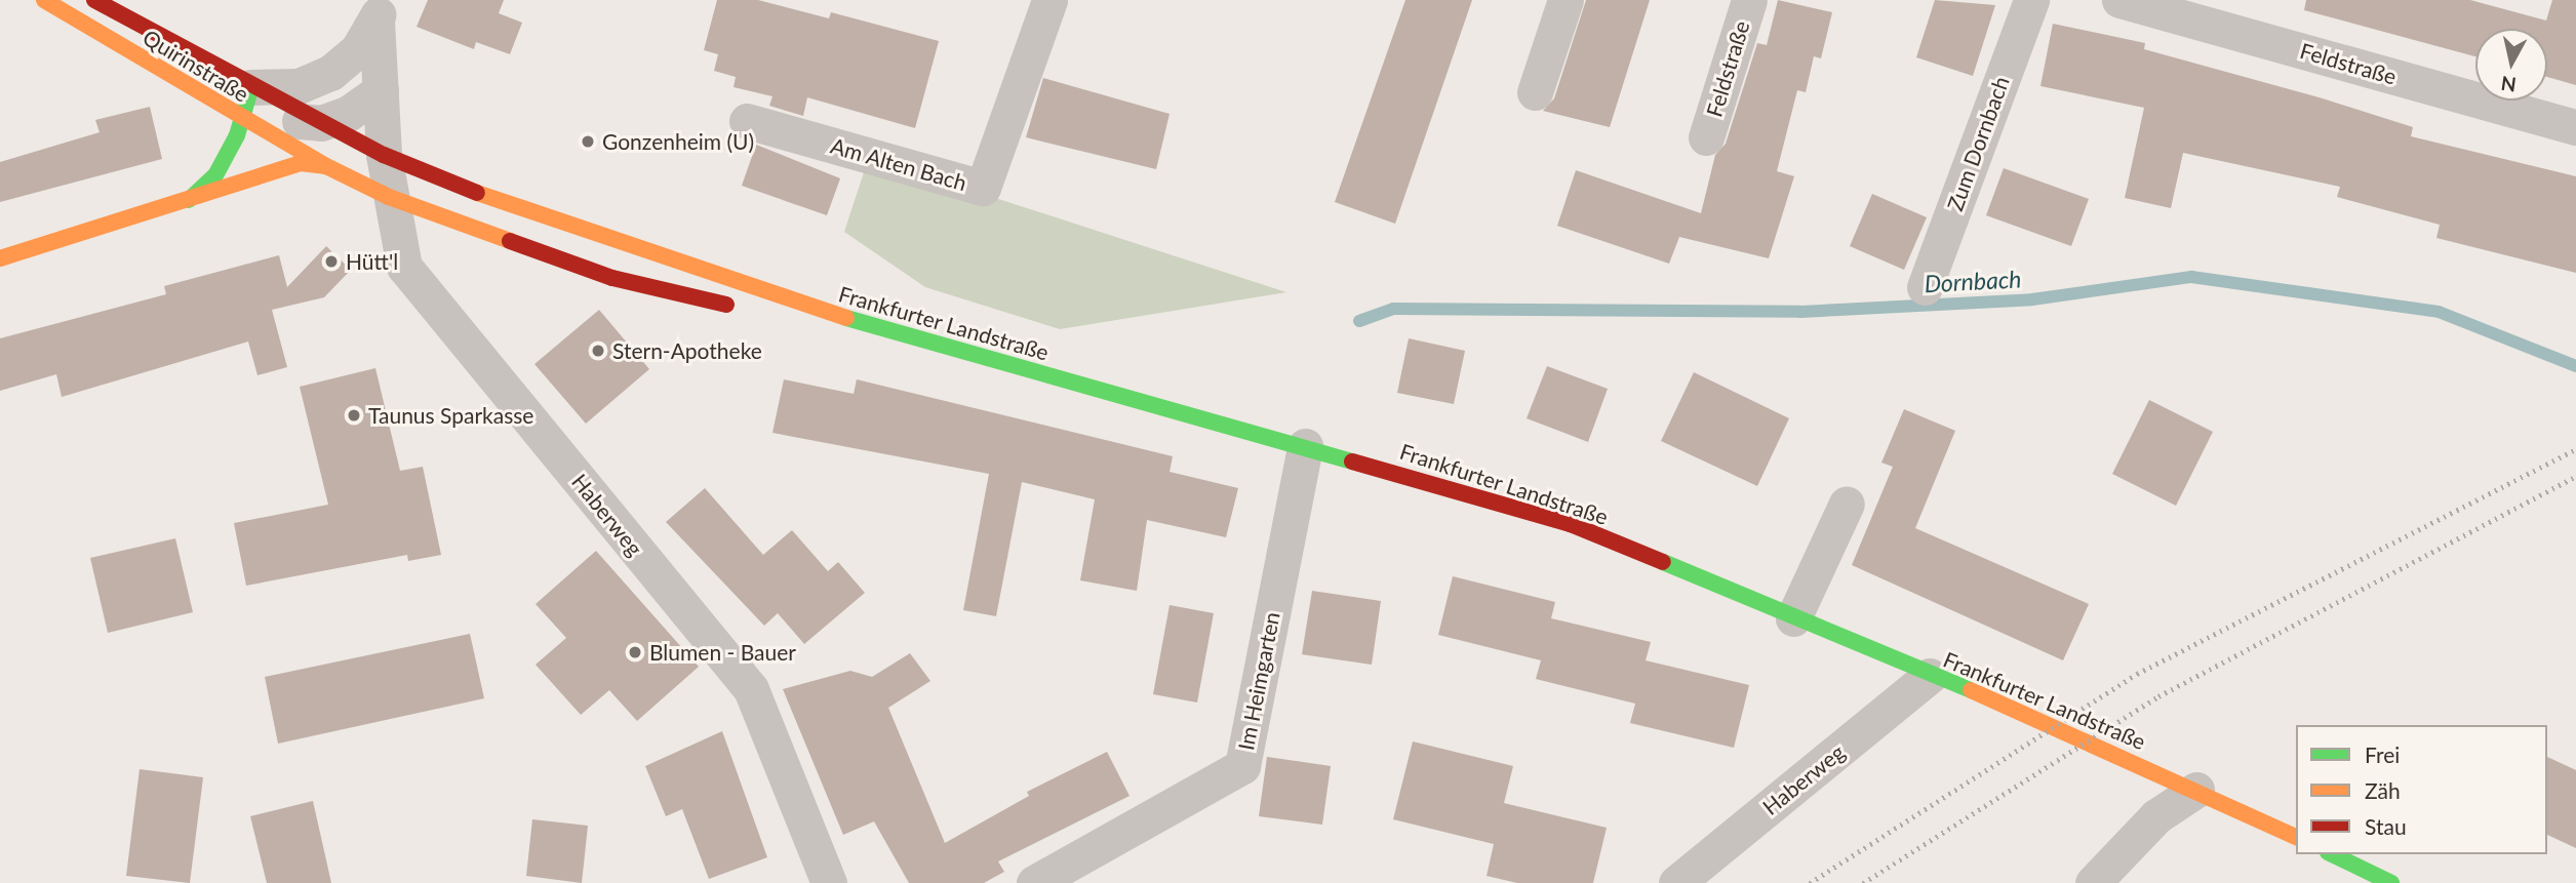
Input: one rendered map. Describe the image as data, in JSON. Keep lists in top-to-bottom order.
{
  "streets": {
    "street": [
      "Feldstraße",
      "Quirinstraße",
      "Zum Dornbach",
      "Am Alten Bach",
      "Frankfurter Landstraße",
      "Haberweg",
      "Im Heimgarten"
    ]
  },
  "crossings": [
    ["Quirinstraße", "Frankfurter Landstraße"],
    ["Frankfurter Landstraße", "Haberweg"],
    ["Frankfurter Landstraße", "Im Heimgarten"]
  ],
  "water": ["Dornbach"],
  "places": [
    "Gonzenheim (U)",
    "Hütt'l",
    "Stern-Apotheke",
    "Taunus Sparkasse",
    "Blumen - Bauer"
  ],
  "legend": ["Frei", "Zäh", "Stau"],
  "north": "bottom"
}
